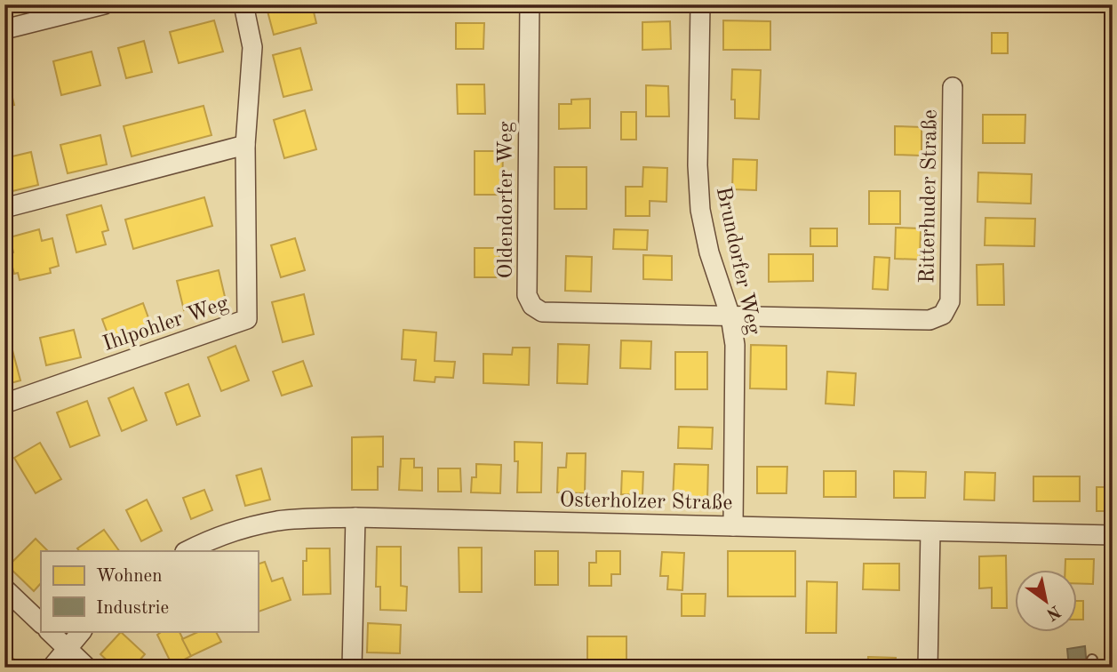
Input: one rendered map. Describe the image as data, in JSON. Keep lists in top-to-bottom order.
{
  "streets": {
    "street": [
      "Ritterhuder Straße",
      "Oldendorfer Weg",
      "Brundorfer Weg",
      "Ihlpohler Weg",
      "Osterholzer Straße"
    ]
  },
  "crossings": [
    ["Ritterhuder Straße", "Oldendorfer Weg"],
    ["Ritterhuder Straße", "Brundorfer Weg"],
    ["Oldendorfer Weg", "Brundorfer Weg"],
    ["Brundorfer Weg", "Osterholzer Straße"]
  ],
  "legend": ["Wohnen", "Industrie"],
  "north": "bottom right"
}
